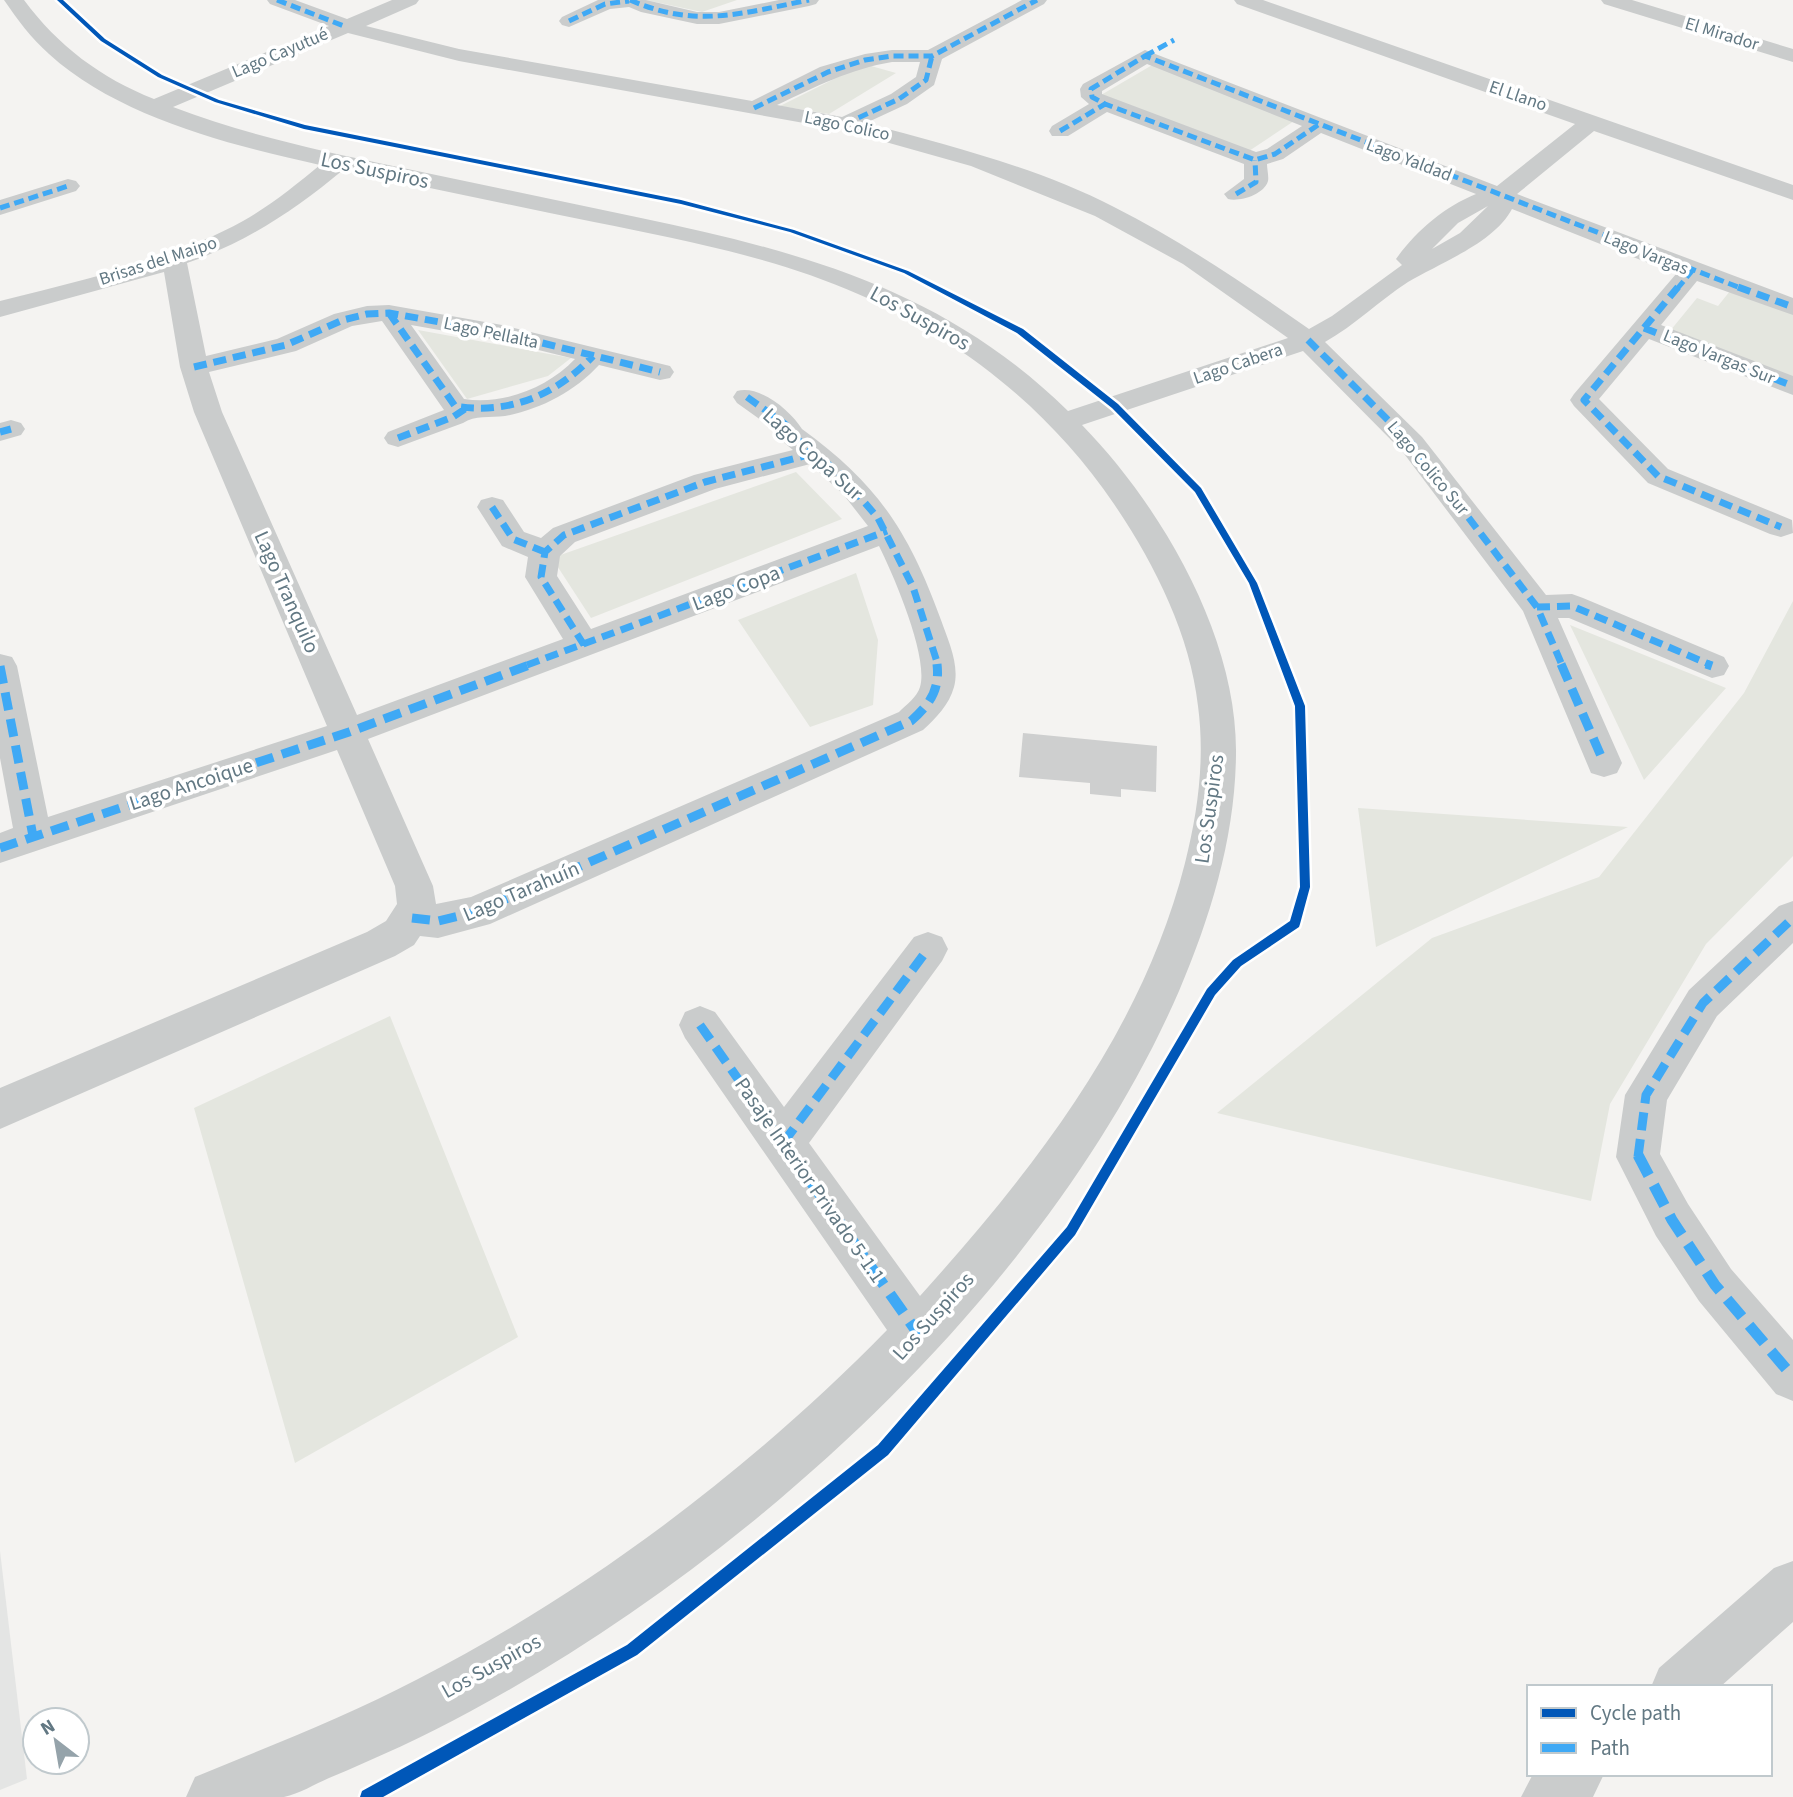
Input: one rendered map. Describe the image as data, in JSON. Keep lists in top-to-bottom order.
{
  "streets": {
    "street": [
      "El Mirador",
      "Lago Cayutué",
      "El Llano",
      "Lago Colico",
      "Lago Yaldad",
      "Los Suspiros",
      "Lago Vargas",
      "Brisas del Maipo",
      "Lago Pellalta",
      "Lago Vargas Sur",
      "Lago Cabera",
      "Lago Copa Sur",
      "Lago Colico Sur",
      "Lago Copa",
      "Lago Tranquilo",
      "Lago Ancoique",
      "Lago Tarahuín",
      "Pasaje Interior Privado 5-1.1"
    ]
  },
  "crossings": [
    ["Lago Cayutué", "Lago Colico"],
    ["Lago Cayutué", "Los Suspiros"],
    ["El Llano", "Lago Cabera"],
    ["Lago Colico", "Lago Cabera"],
    ["Lago Colico", "Lago Colico Sur"],
    ["Lago Yaldad", "Lago Vargas"],
    ["Lago Yaldad", "Lago Cabera"],
    ["Los Suspiros", "Brisas del Maipo"],
    ["Los Suspiros", "Lago Cabera"],
    ["Los Suspiros", "Pasaje Interior Privado 5-1.1"],
    ["Lago Vargas", "Lago Cabera"],
    ["Brisas del Maipo", "Lago Tranquilo"],
    ["Lago Pellalta", "Lago Tranquilo"],
    ["Lago Cabera", "Lago Colico Sur"],
    ["Lago Copa Sur", "Lago Copa"],
    ["Lago Copa Sur", "Lago Tarahuín"],
    ["Lago Copa", "Lago Tranquilo"],
    ["Lago Copa", "Lago Ancoique"],
    ["Lago Tranquilo", "Lago Ancoique"],
    ["Lago Tranquilo", "Lago Tarahuín"]
  ],
  "legend": ["Cycle path", "Path"],
  "north": "top left"
}
